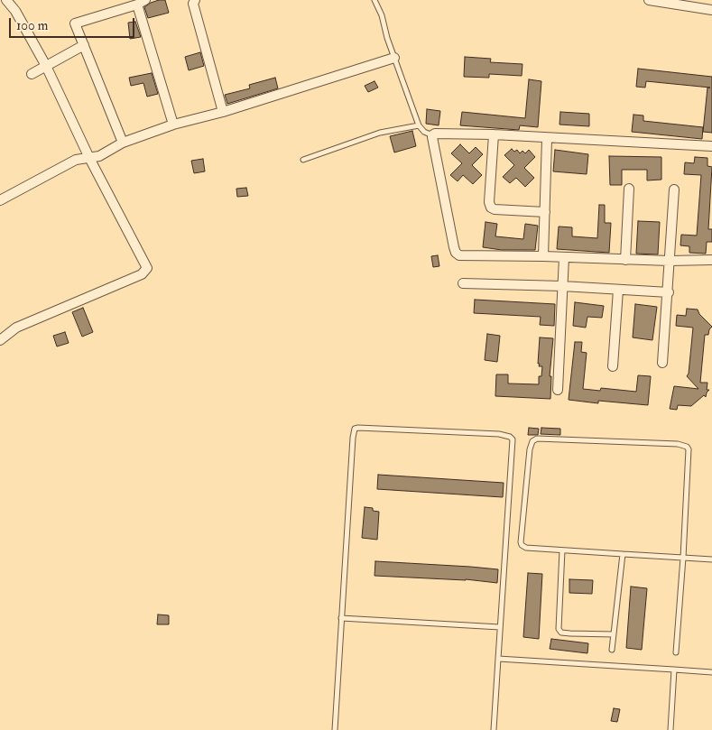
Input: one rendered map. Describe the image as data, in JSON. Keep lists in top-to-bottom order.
{
  "scale_bar": "100 m"
}
